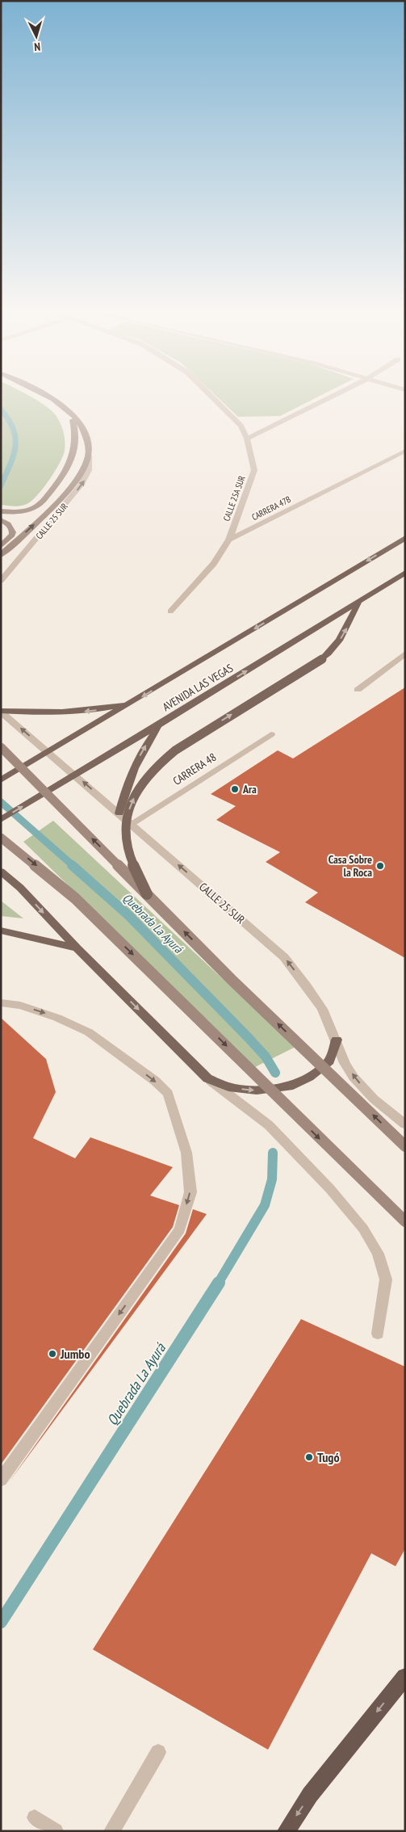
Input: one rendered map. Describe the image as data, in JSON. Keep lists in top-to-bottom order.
{
  "streets": {
    "main road": ["CALLE 25 SUR", "AVENIDA LAS VEGAS"],
    "street": ["CALLE 25A SUR", "CARRERA 47B", "CARRERA 48"]
  },
  "crossings": [
    ["CALLE 25A SUR", "CARRERA 47B"],
    ["CALLE 25 SUR", "AVENIDA LAS VEGAS"],
    ["CALLE 25 SUR", "CARRERA 48"]
  ],
  "water": ["Quebrada La Ayurá"],
  "places": [
    "Ara",
    "Casa Sobre la Roca",
    "Jumbo",
    "Tugó"
  ],
  "north": "bottom"
}
